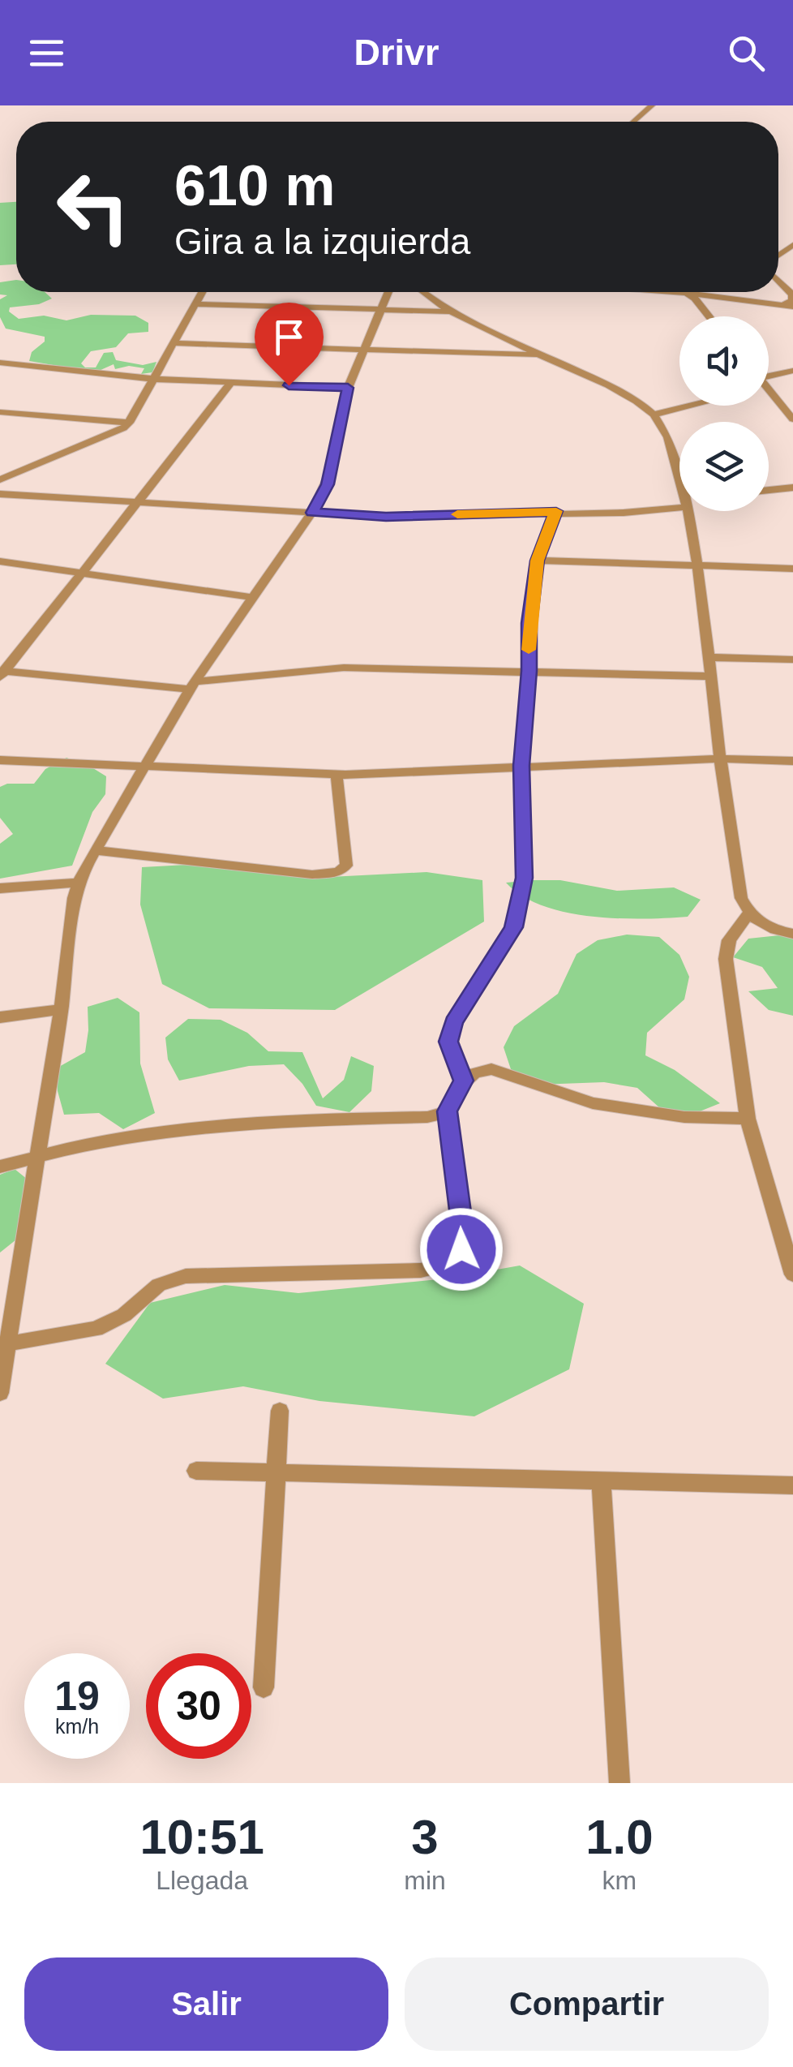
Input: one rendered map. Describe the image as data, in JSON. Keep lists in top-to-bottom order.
{
  "page": {
    "header": "Drivr",
    "turn": ["610 m", "Gira a la izquierda"],
    "speed": "19 km/h",
    "limit": "30",
    "eta": [
      "10:51",
      "Llegada",
      "3",
      "min",
      "1.0",
      "km"
    ],
    "buttons": ["Salir", "Compartir"]
  }
}
